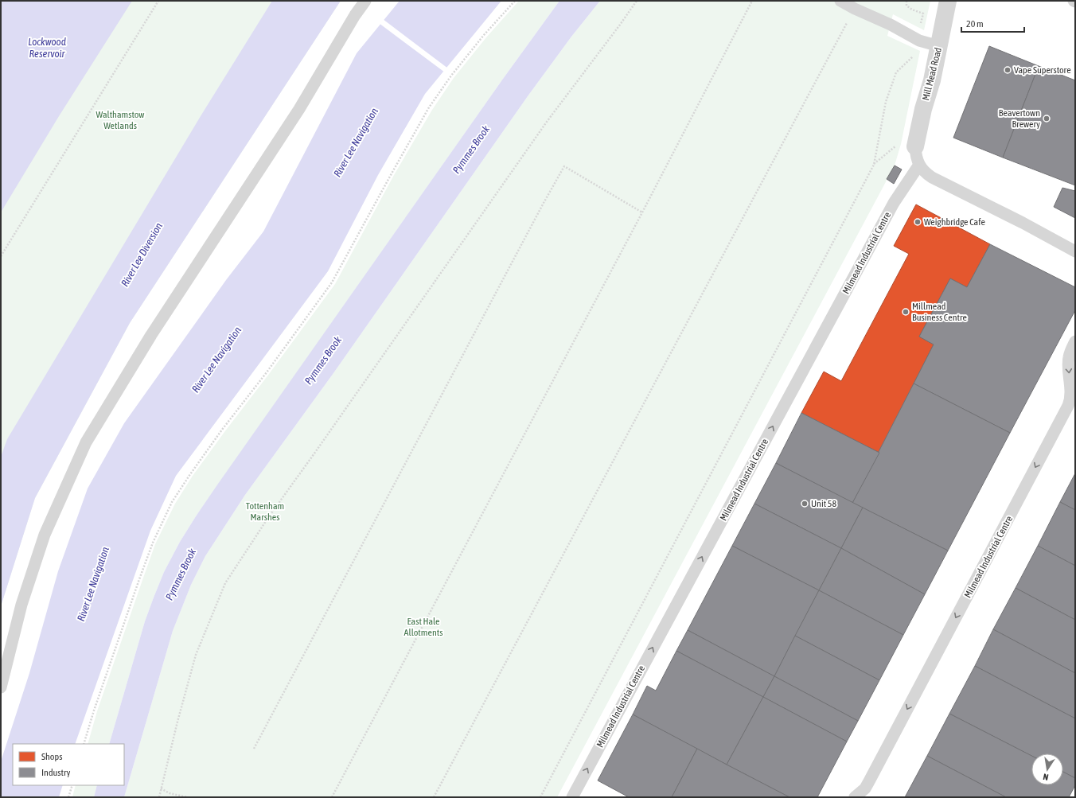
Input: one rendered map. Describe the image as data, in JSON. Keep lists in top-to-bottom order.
{
  "streets": {
    "street": ["Mill Mead Road"],
    "lane": ["Milmead Industrial Centre"]
  },
  "water": [
    "Lockwood Reservoir",
    "River Lee Navigation",
    "Pymmes Brook",
    "River Lee Diversion"
  ],
  "parks": ["Walthamstow Wetlands", "Tottenham Marshes", "East Hale Allotments"],
  "places": [
    "Vape Superstore",
    "Beavertown Brewery",
    "Weighbridge Cafe",
    "Millmead Business Centre",
    "Unit 58"
  ],
  "legend": ["Shops", "Industry"],
  "scale_bar": "20 m",
  "north": "bottom"
}
